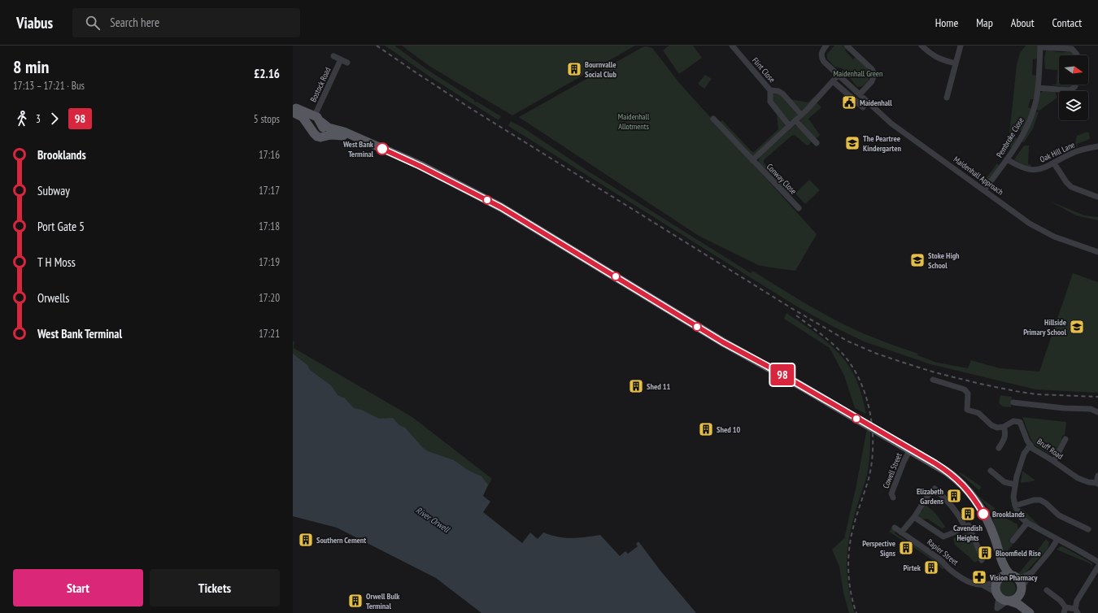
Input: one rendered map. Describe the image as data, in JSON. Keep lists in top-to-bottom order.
{
  "streets": {
    "street": [
      "Flint Close",
      "Bostock Road",
      "Pembroke Close",
      "Oak Hill Lane",
      "Maidenhall Approach",
      "Conway Close",
      "Bruff Road",
      "Cowell Street",
      "Rapier Street"
    ]
  },
  "crossings": [
    ["Pembroke Close", "Oak Hill Lane"],
    ["Pembroke Close", "Maidenhall Approach"]
  ],
  "water": ["River Orwell"],
  "parks": ["Maidenhall Green", "Maidenhall Allotments"],
  "places": {
    "building": [
      "Bournvalle Social Club",
      "Shed 11",
      "Shed 10",
      "Elizabeth Gardens",
      "Cavendish Heights",
      "Southern Cement",
      "Perspective Signs",
      "Bloomfield Rise",
      "Pirtek",
      "Orwell Bulk Terminal"
    ],
    "public building": ["Maidenhall"],
    "school or university": ["The Peartree Kindergarten", "Stoke High School", "Hillside Primary School"],
    "other": ["West Bank Terminal", "Brooklands"],
    "pharmacy": ["Vision Pharmacy"]
  },
  "lines": ["bus line 98"],
  "north": "right",
  "page": {
    "header": "Viabus",
    "search": "Search here",
    "nav": [
      "Home",
      "Map",
      "About",
      "Contact"
    ],
    "heading": ["8 min", "17:13 – 17:21 · Bus", "£2.16"],
    "on_map": "98",
    "legs": ["3", "98", "5 stops"],
    "list": [
      {
        "name": "Brooklands",
        "value": "17:16"
      },
      {
        "name": "Subway",
        "value": "17:17"
      },
      {
        "name": "Port Gate 5",
        "value": "17:18"
      },
      {
        "name": "T H Moss",
        "value": "17:19"
      },
      {
        "name": "Orwells",
        "value": "17:20"
      },
      {
        "name": "West Bank Terminal",
        "value": "17:21"
      }
    ],
    "buttons": ["Start", "Tickets"]
  }
}
